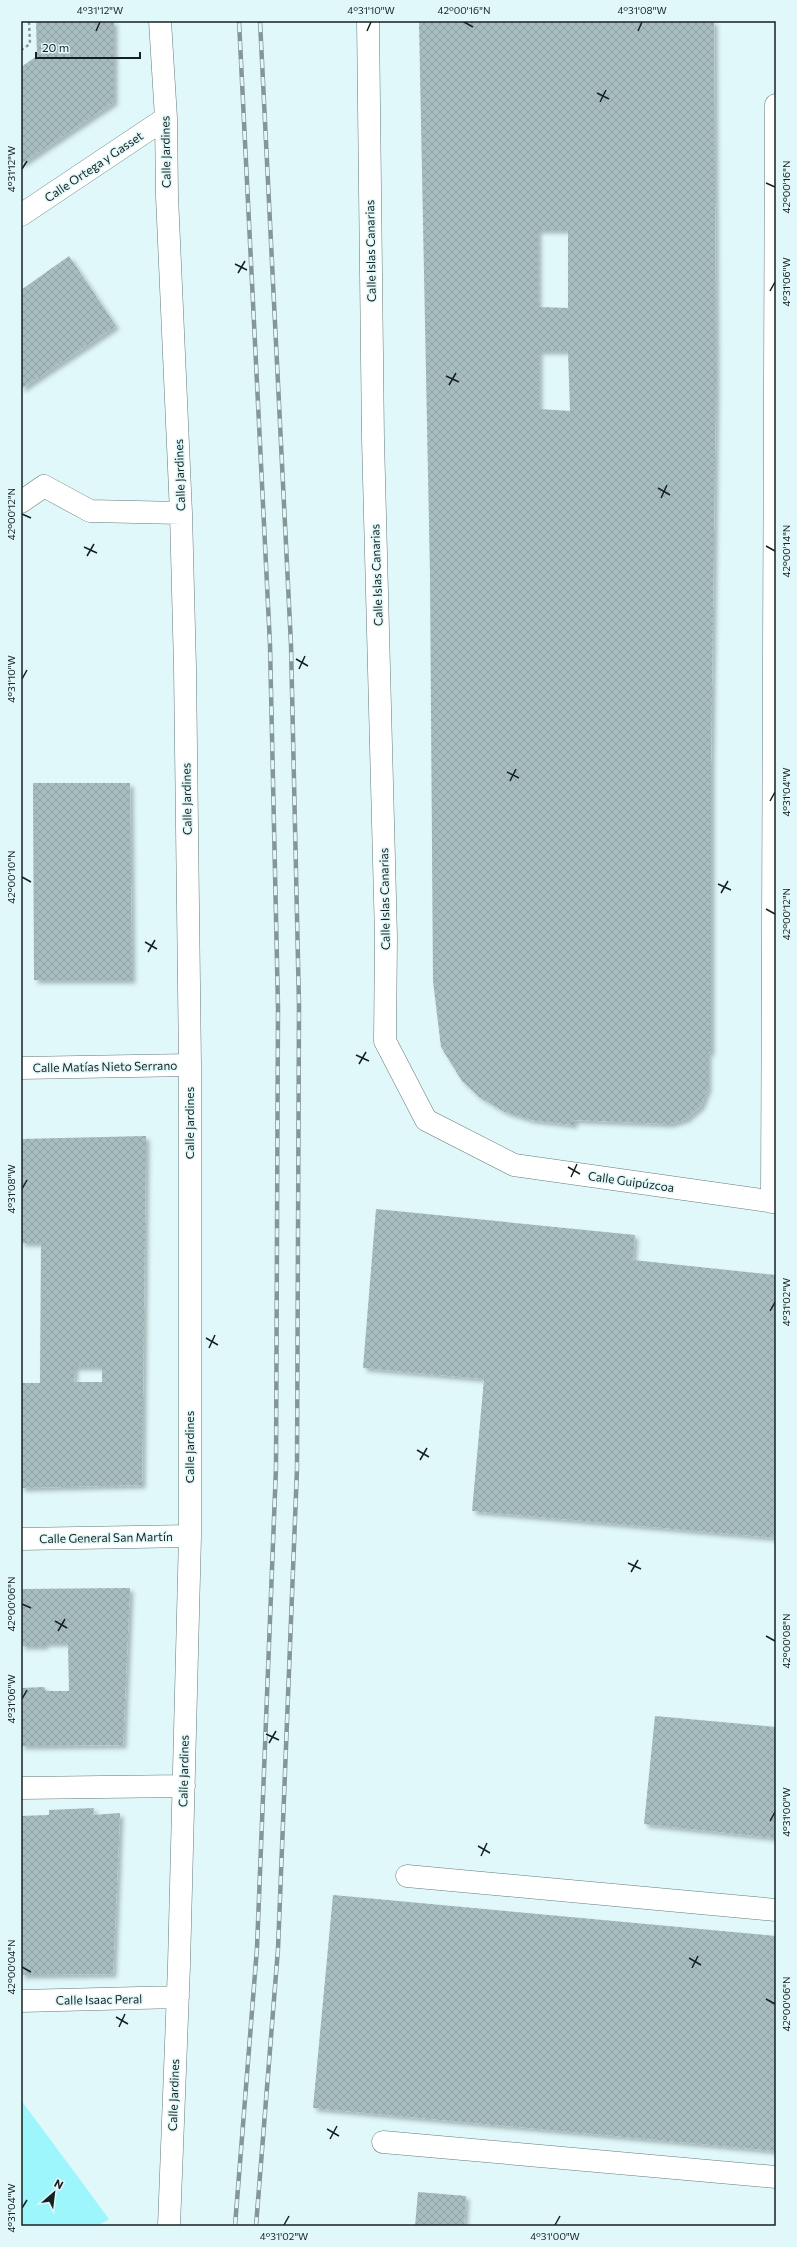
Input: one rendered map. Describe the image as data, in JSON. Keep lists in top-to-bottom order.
{
  "streets": {
    "street": [
      "Calle Jardines",
      "Calle Ortega y Gasset",
      "Calle Islas Canarias",
      "Calle Matías Nieto Serrano",
      "Calle Guipúzcoa",
      "Calle General San Martín",
      "Calle Isaac Peral"
    ]
  },
  "crossings": [
    ["Calle Jardines", "Calle Ortega y Gasset"],
    ["Calle Jardines", "Calle Matías Nieto Serrano"],
    ["Calle Jardines", "Calle General San Martín"],
    ["Calle Jardines", "Calle Isaac Peral"],
    ["Calle Islas Canarias", "Calle Guipúzcoa"]
  ],
  "scale_bar": "20 m",
  "north": "top right",
  "coordinates": [
    "4°31'12\"W",
    "4°31'10\"W",
    "42°00'16\"N",
    "4°31'08\"W",
    "4°31'06\"W",
    "42°00'12\"N",
    "42°00'14\"N",
    "4°31'04\"W",
    "42°00'10\"N",
    "4°31'02\"W",
    "42°00'06\"N",
    "42°00'08\"N",
    "4°31'00\"W",
    "42°00'04\"N"
  ]
}
